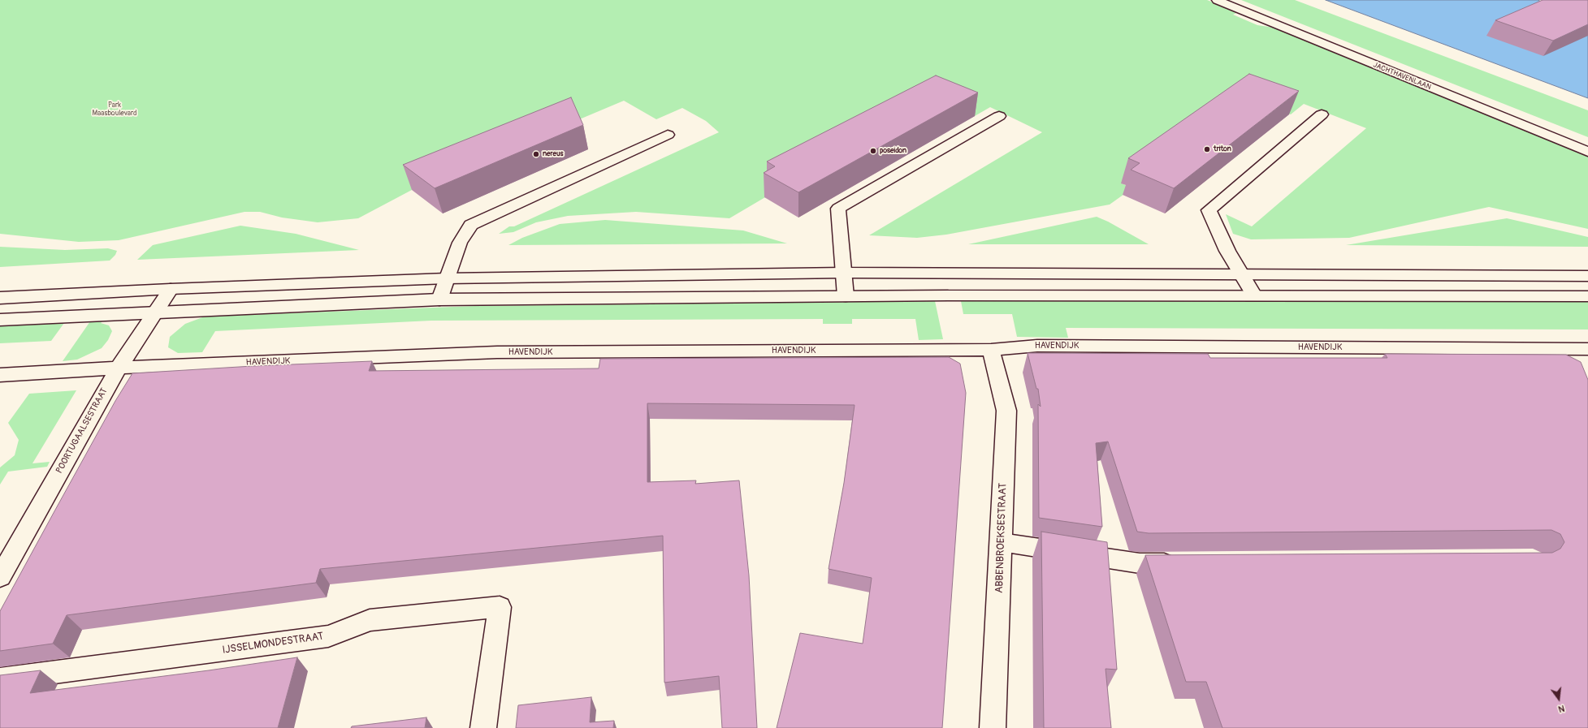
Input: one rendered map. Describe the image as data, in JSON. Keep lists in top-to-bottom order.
{
  "streets": {
    "street": [
      "JACHTHAVENLAAN",
      "HAVENDIJK",
      "POORTUGAALSESTRAAT",
      "ABBENBROEKSESTRAAT",
      "IJSSELMONDESTRAAT"
    ]
  },
  "crossings": [
    ["HAVENDIJK", "POORTUGAALSESTRAAT"],
    ["HAVENDIJK", "ABBENBROEKSESTRAAT"]
  ],
  "parks": ["Park Maasboulevard"],
  "places": ["triton", "poseidon", "nereus"],
  "north": "bottom"
}
